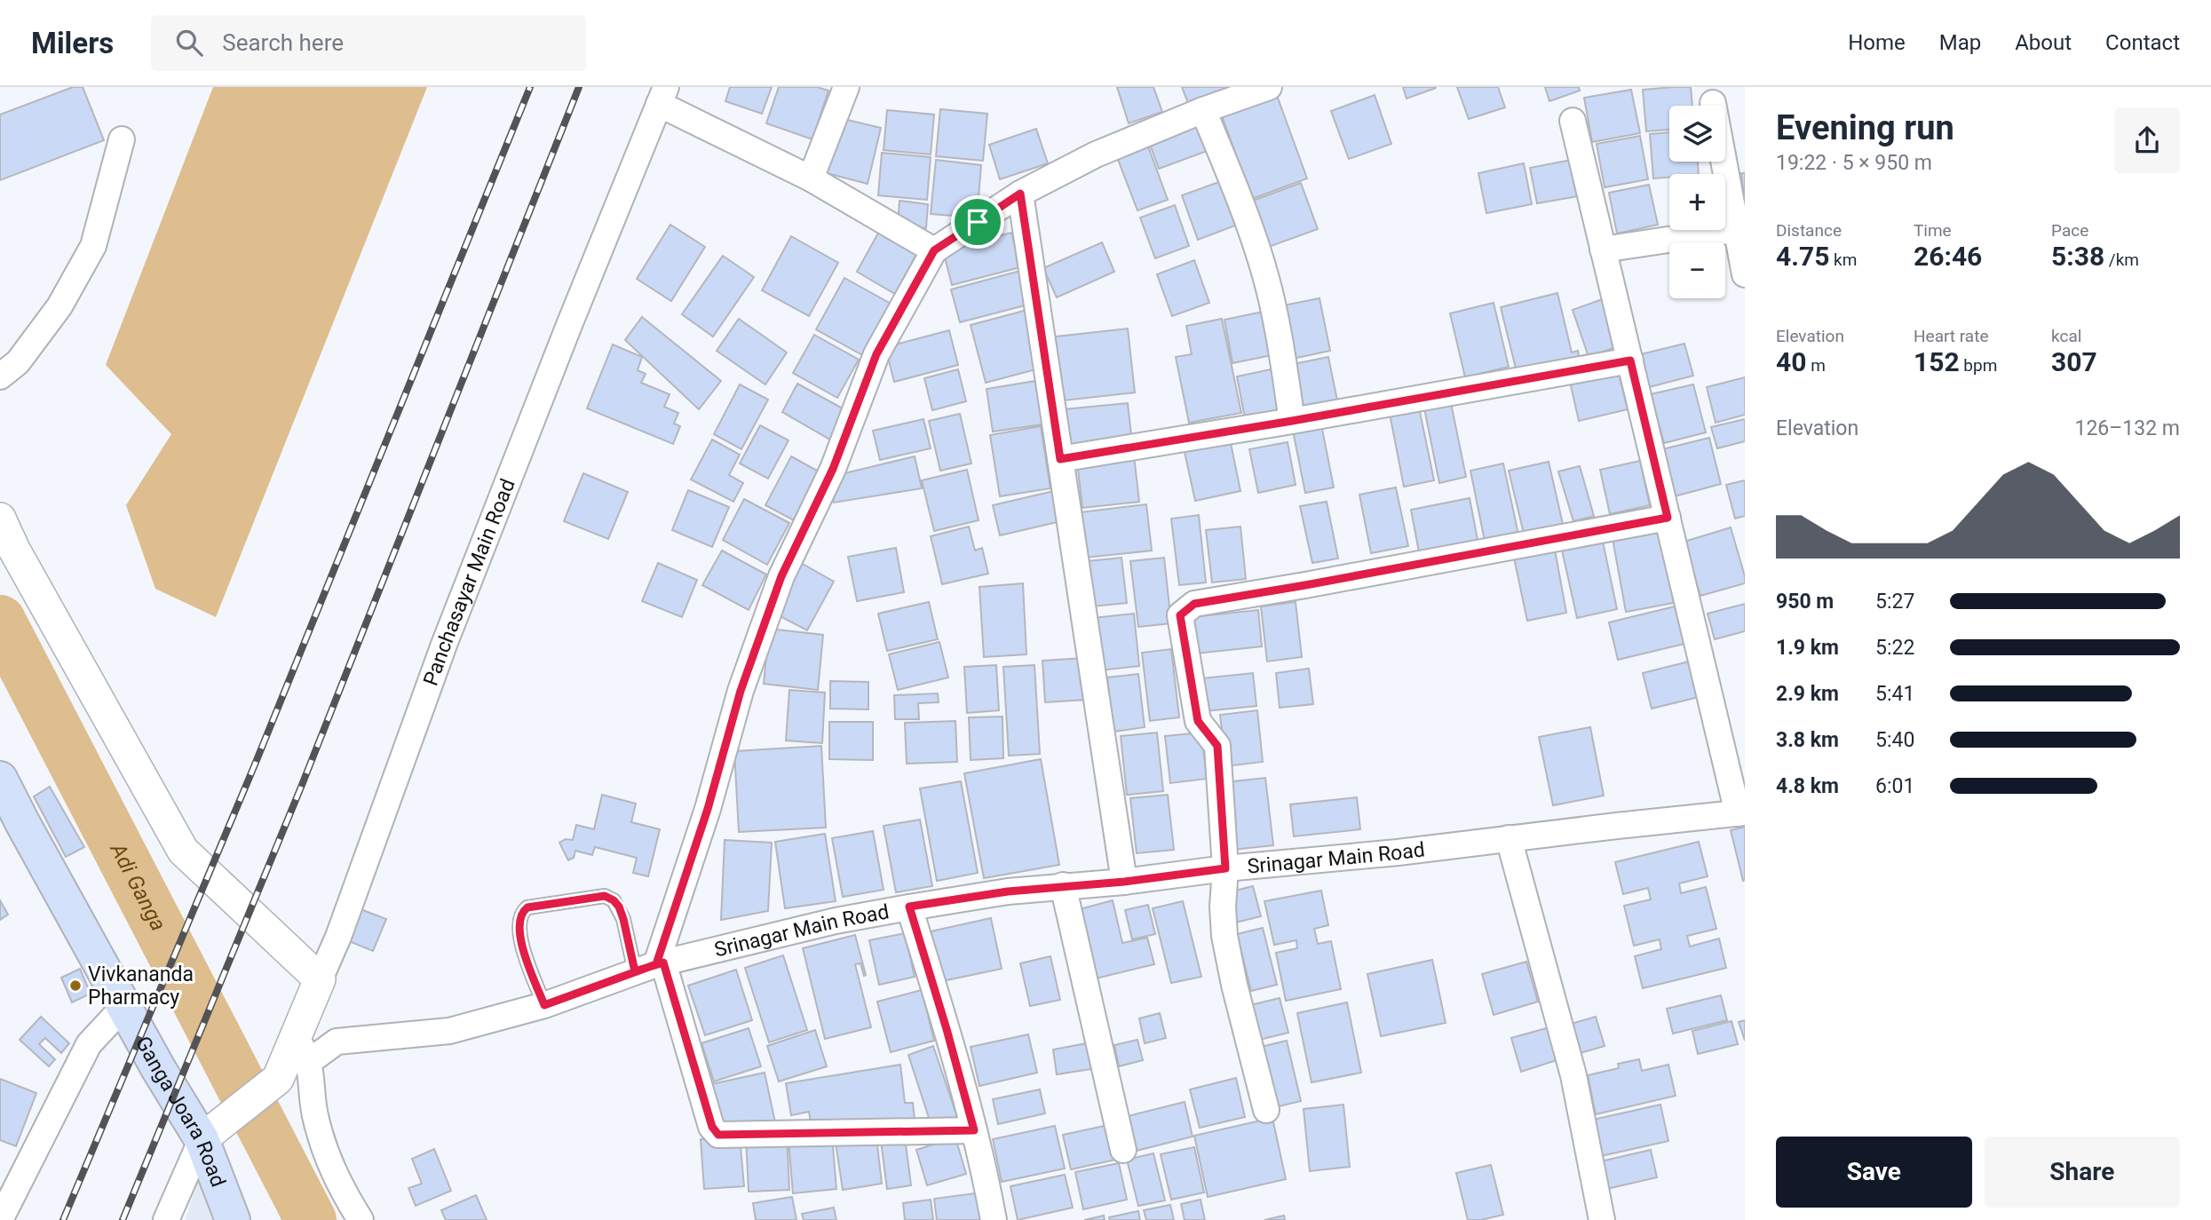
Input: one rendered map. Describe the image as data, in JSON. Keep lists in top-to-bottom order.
{
  "streets": {
    "main road": ["Ganga Joara Road"],
    "street": ["Panchasayar Main Road", "Srinagar Main Road"]
  },
  "crossings": [
    ["Panchasayar Main Road", "Srinagar Main Road"],
    ["Panchasayar Main Road", "Ganga Joara Road"]
  ],
  "water": ["Adi Ganga"],
  "places": ["Vivkananda Pharmacy"],
  "page": {
    "header": "Milers",
    "search": "Search here",
    "nav": [
      "Home",
      "Map",
      "About",
      "Contact"
    ],
    "heading": ["Evening run", "19:22 · 5 × 950 m"],
    "map_buttons": ["+", "−"],
    "stats": [
      ["Distance", "4.75 km"],
      ["Time", "26:46"],
      ["Pace", "5:38 /km"],
      ["Elevation", "40 m"],
      ["Heart rate", "152 bpm"],
      ["kcal", "307"]
    ],
    "chart": ["Elevation", "126–132 m"],
    "list": [
      {
        "name": "950 m",
        "note": "5:27"
      },
      {
        "name": "1.9 km",
        "note": "5:22"
      },
      {
        "name": "2.9 km",
        "note": "5:41"
      },
      {
        "name": "3.8 km",
        "note": "5:40"
      },
      {
        "name": "4.8 km",
        "note": "6:01"
      }
    ],
    "buttons": ["Save", "Share"]
  }
}
